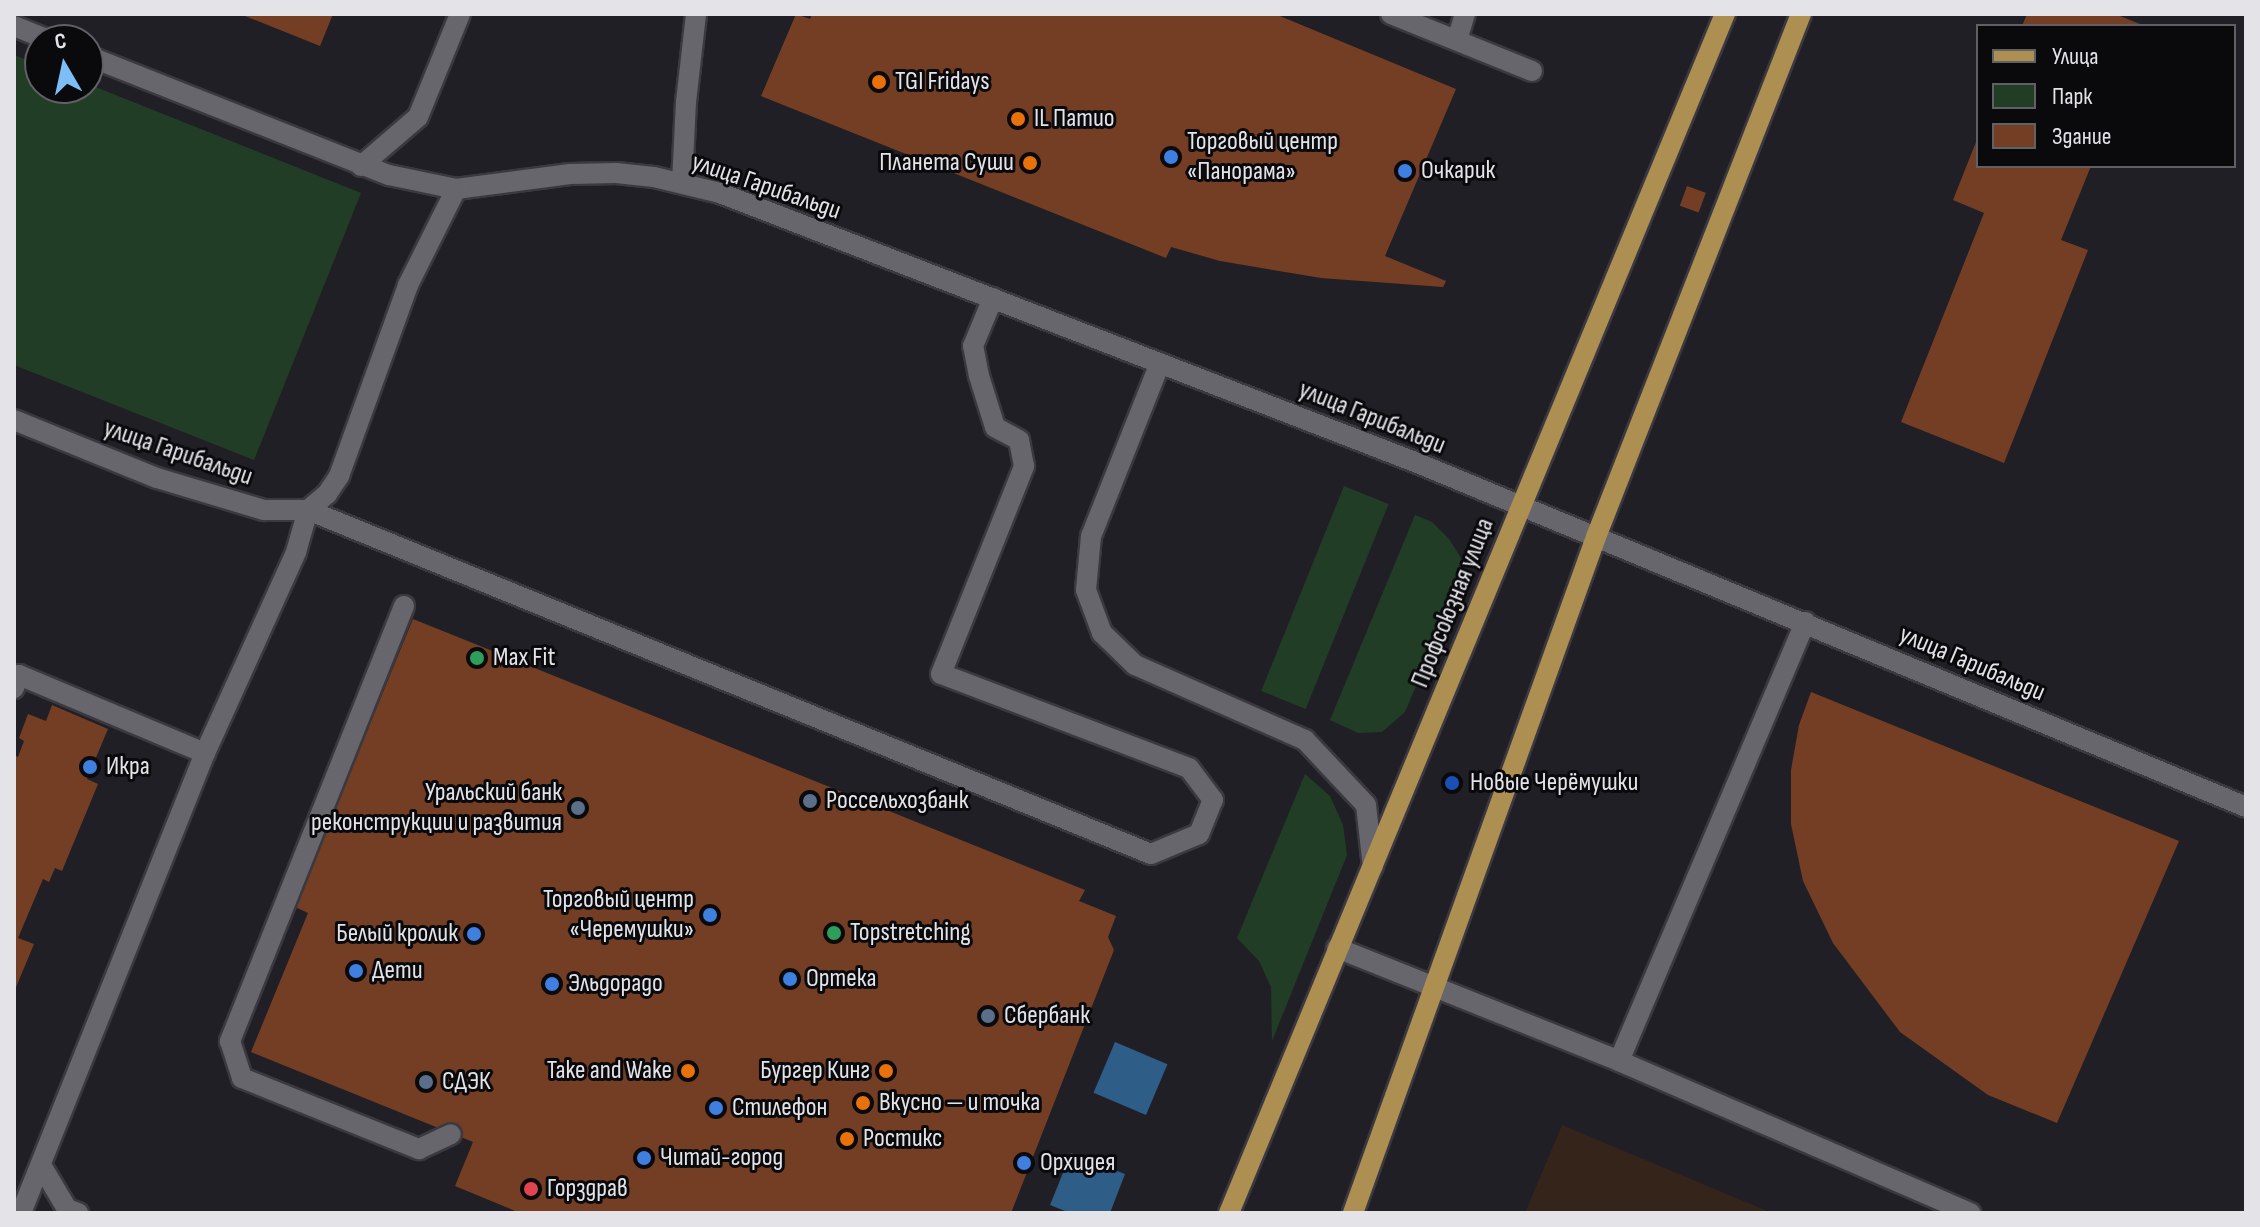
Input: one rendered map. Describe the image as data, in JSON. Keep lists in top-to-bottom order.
{
  "streets": {
    "main road": ["Профсоюзная улица"],
    "street": ["улица Гарибальди"]
  },
  "crossings": [
    ["улица Гарибальди", "Профсоюзная улица"]
  ],
  "places": [
    "TGI Fridays",
    "IL Патио",
    "Торговый центр «Панорама»",
    "Планета Суши",
    "Очкарик",
    "Max Fit",
    "Икра",
    "Новые Черёмушки",
    "Россельхозбанк",
    "Уральский банк реконструкции и развития",
    "Торговый центр «Черемушки»",
    "Topstretching",
    "Белый кролик",
    "Дети",
    "Ортека",
    "Эльдорадо",
    "Сбербанк",
    "Take and Wake",
    "Бургер Кинг",
    "СДЭК",
    "Вкусно — и точка",
    "Стилефон",
    "Ростикс",
    "Читай-город",
    "Орхидея",
    "Горздрав"
  ],
  "legend": ["Улица", "Парк", "Здание"],
  "north": "top"
}
